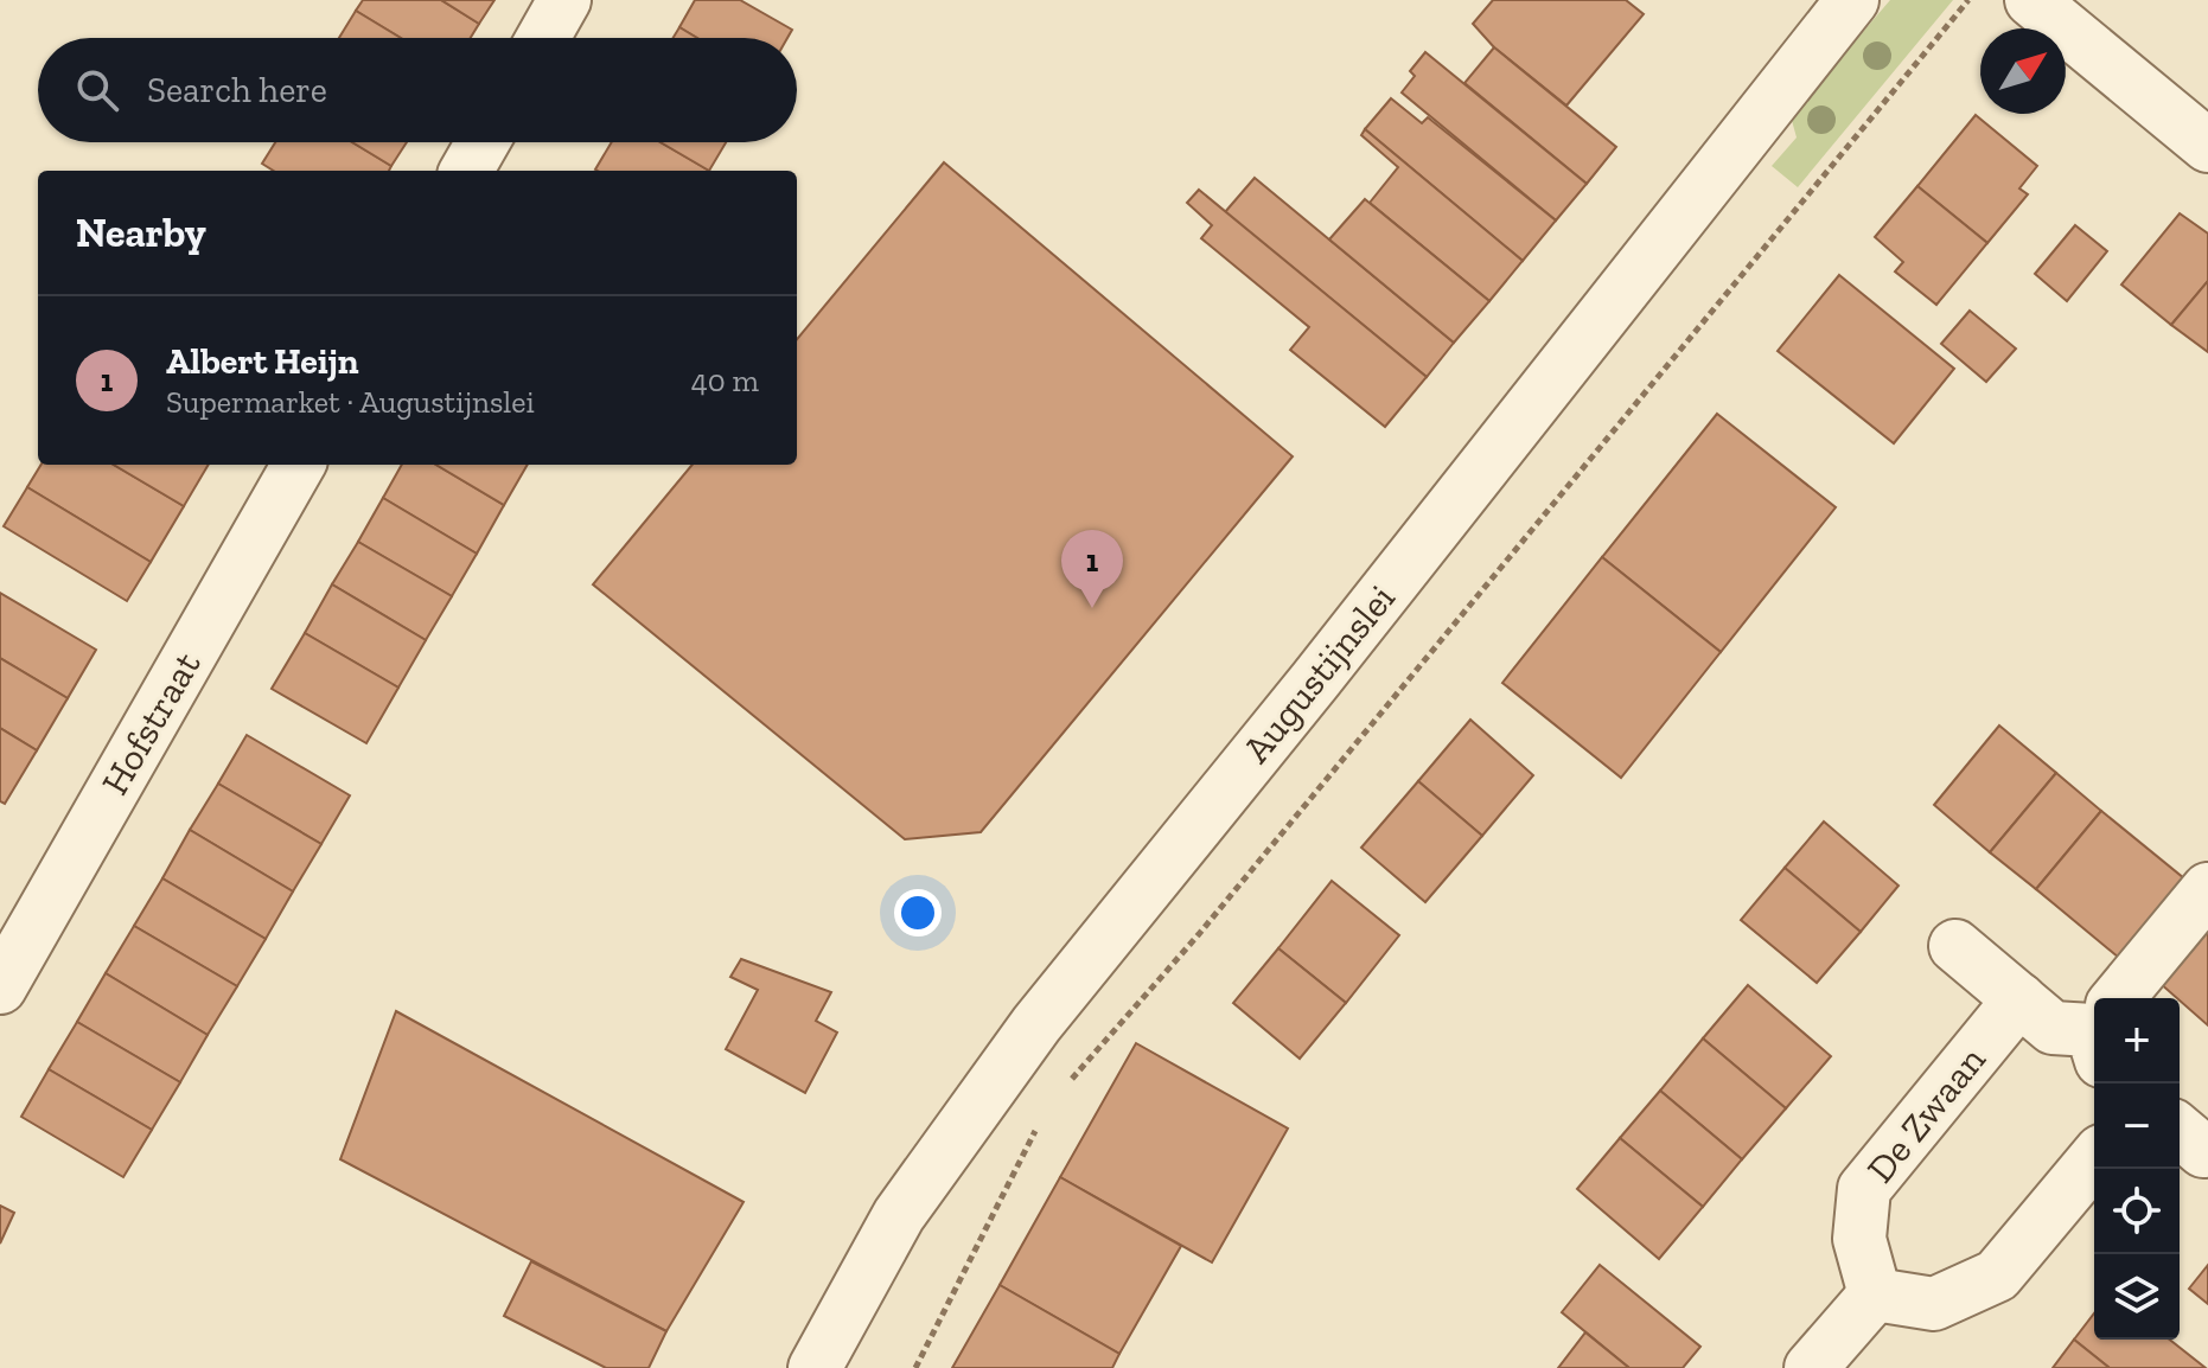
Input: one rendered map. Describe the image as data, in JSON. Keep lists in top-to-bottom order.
{
  "streets": {
    "street": ["Augustijnslei", "Hofstraat", "De Zwaan"]
  },
  "north": "top right",
  "page": {
    "search": "Search here",
    "heading": "Nearby",
    "list": [
      {
        "mark": "1",
        "name": "Albert Heijn",
        "note": "Supermarket · Augustijnslei",
        "value": "40 m"
      }
    ],
    "pins": "1",
    "map_buttons": ["+", "−"]
  }
}
